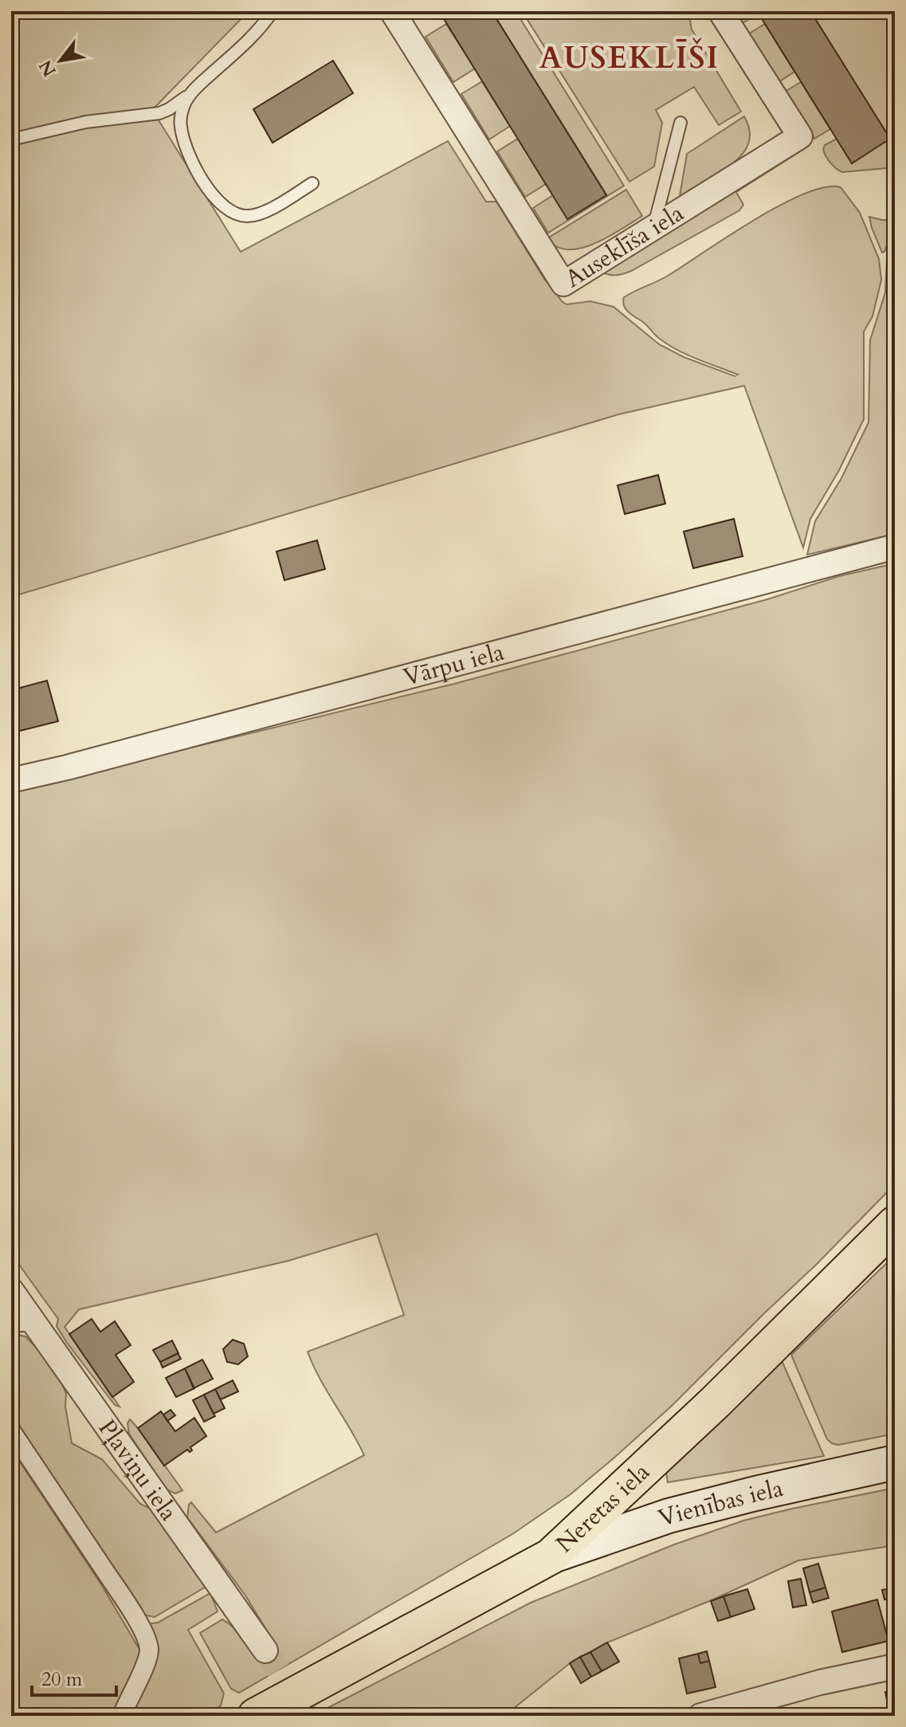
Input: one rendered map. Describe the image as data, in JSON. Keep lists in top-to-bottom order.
{
  "streets": {
    "main road": ["Vienības iela", "Neretas iela"],
    "street": ["Auseklīša iela", "Vārpu iela", "Pļaviņu iela"]
  },
  "crossings": [
    ["Vienības iela", "Neretas iela"]
  ],
  "districts": ["AUSEKLĪŠI"],
  "scale_bar": "20 m",
  "north": "bottom left"
}
